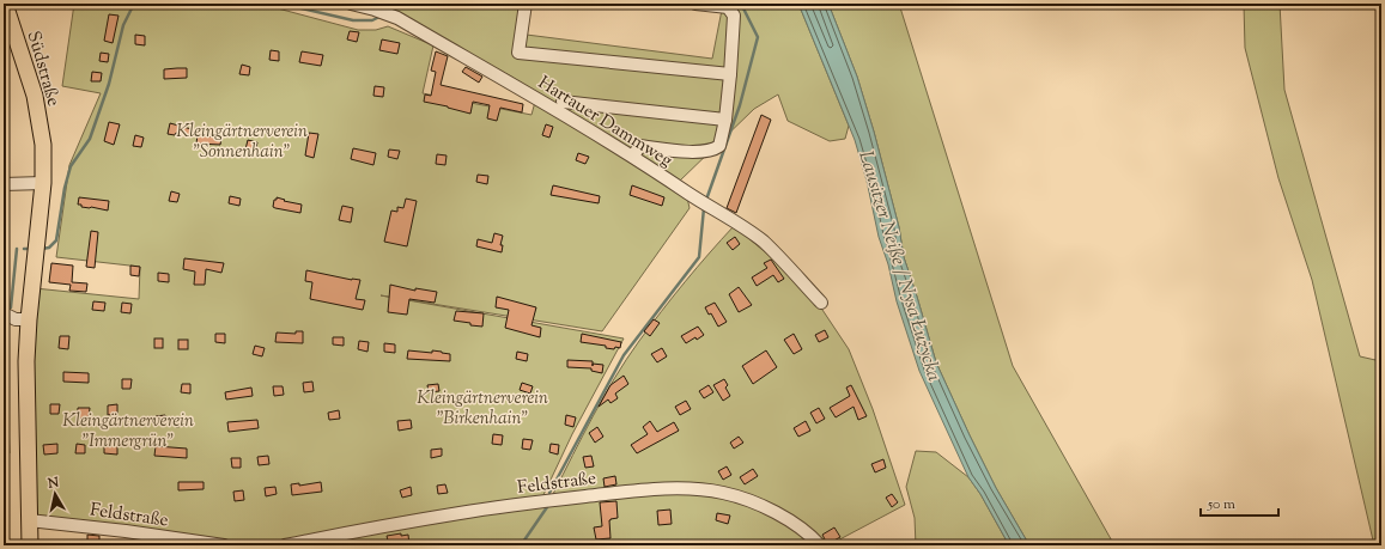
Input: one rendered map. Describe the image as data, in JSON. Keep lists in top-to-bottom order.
{
  "streets": {
    "main road": ["Südstraße"],
    "street": ["Hartauer Dammweg", "Feldstraße"]
  },
  "crossings": [
    ["Südstraße", "Feldstraße"]
  ],
  "water": ["Lausitzer Neiße / Nysa Łużycka"],
  "parks": ["Kleingärtnerverein \"Sonnenhain\"", "Kleingärtnerverein \"Birkenhain\"", "Kleingärtnerverein \"Immergrün\""],
  "scale_bar": "50 m",
  "north": "top"
}
